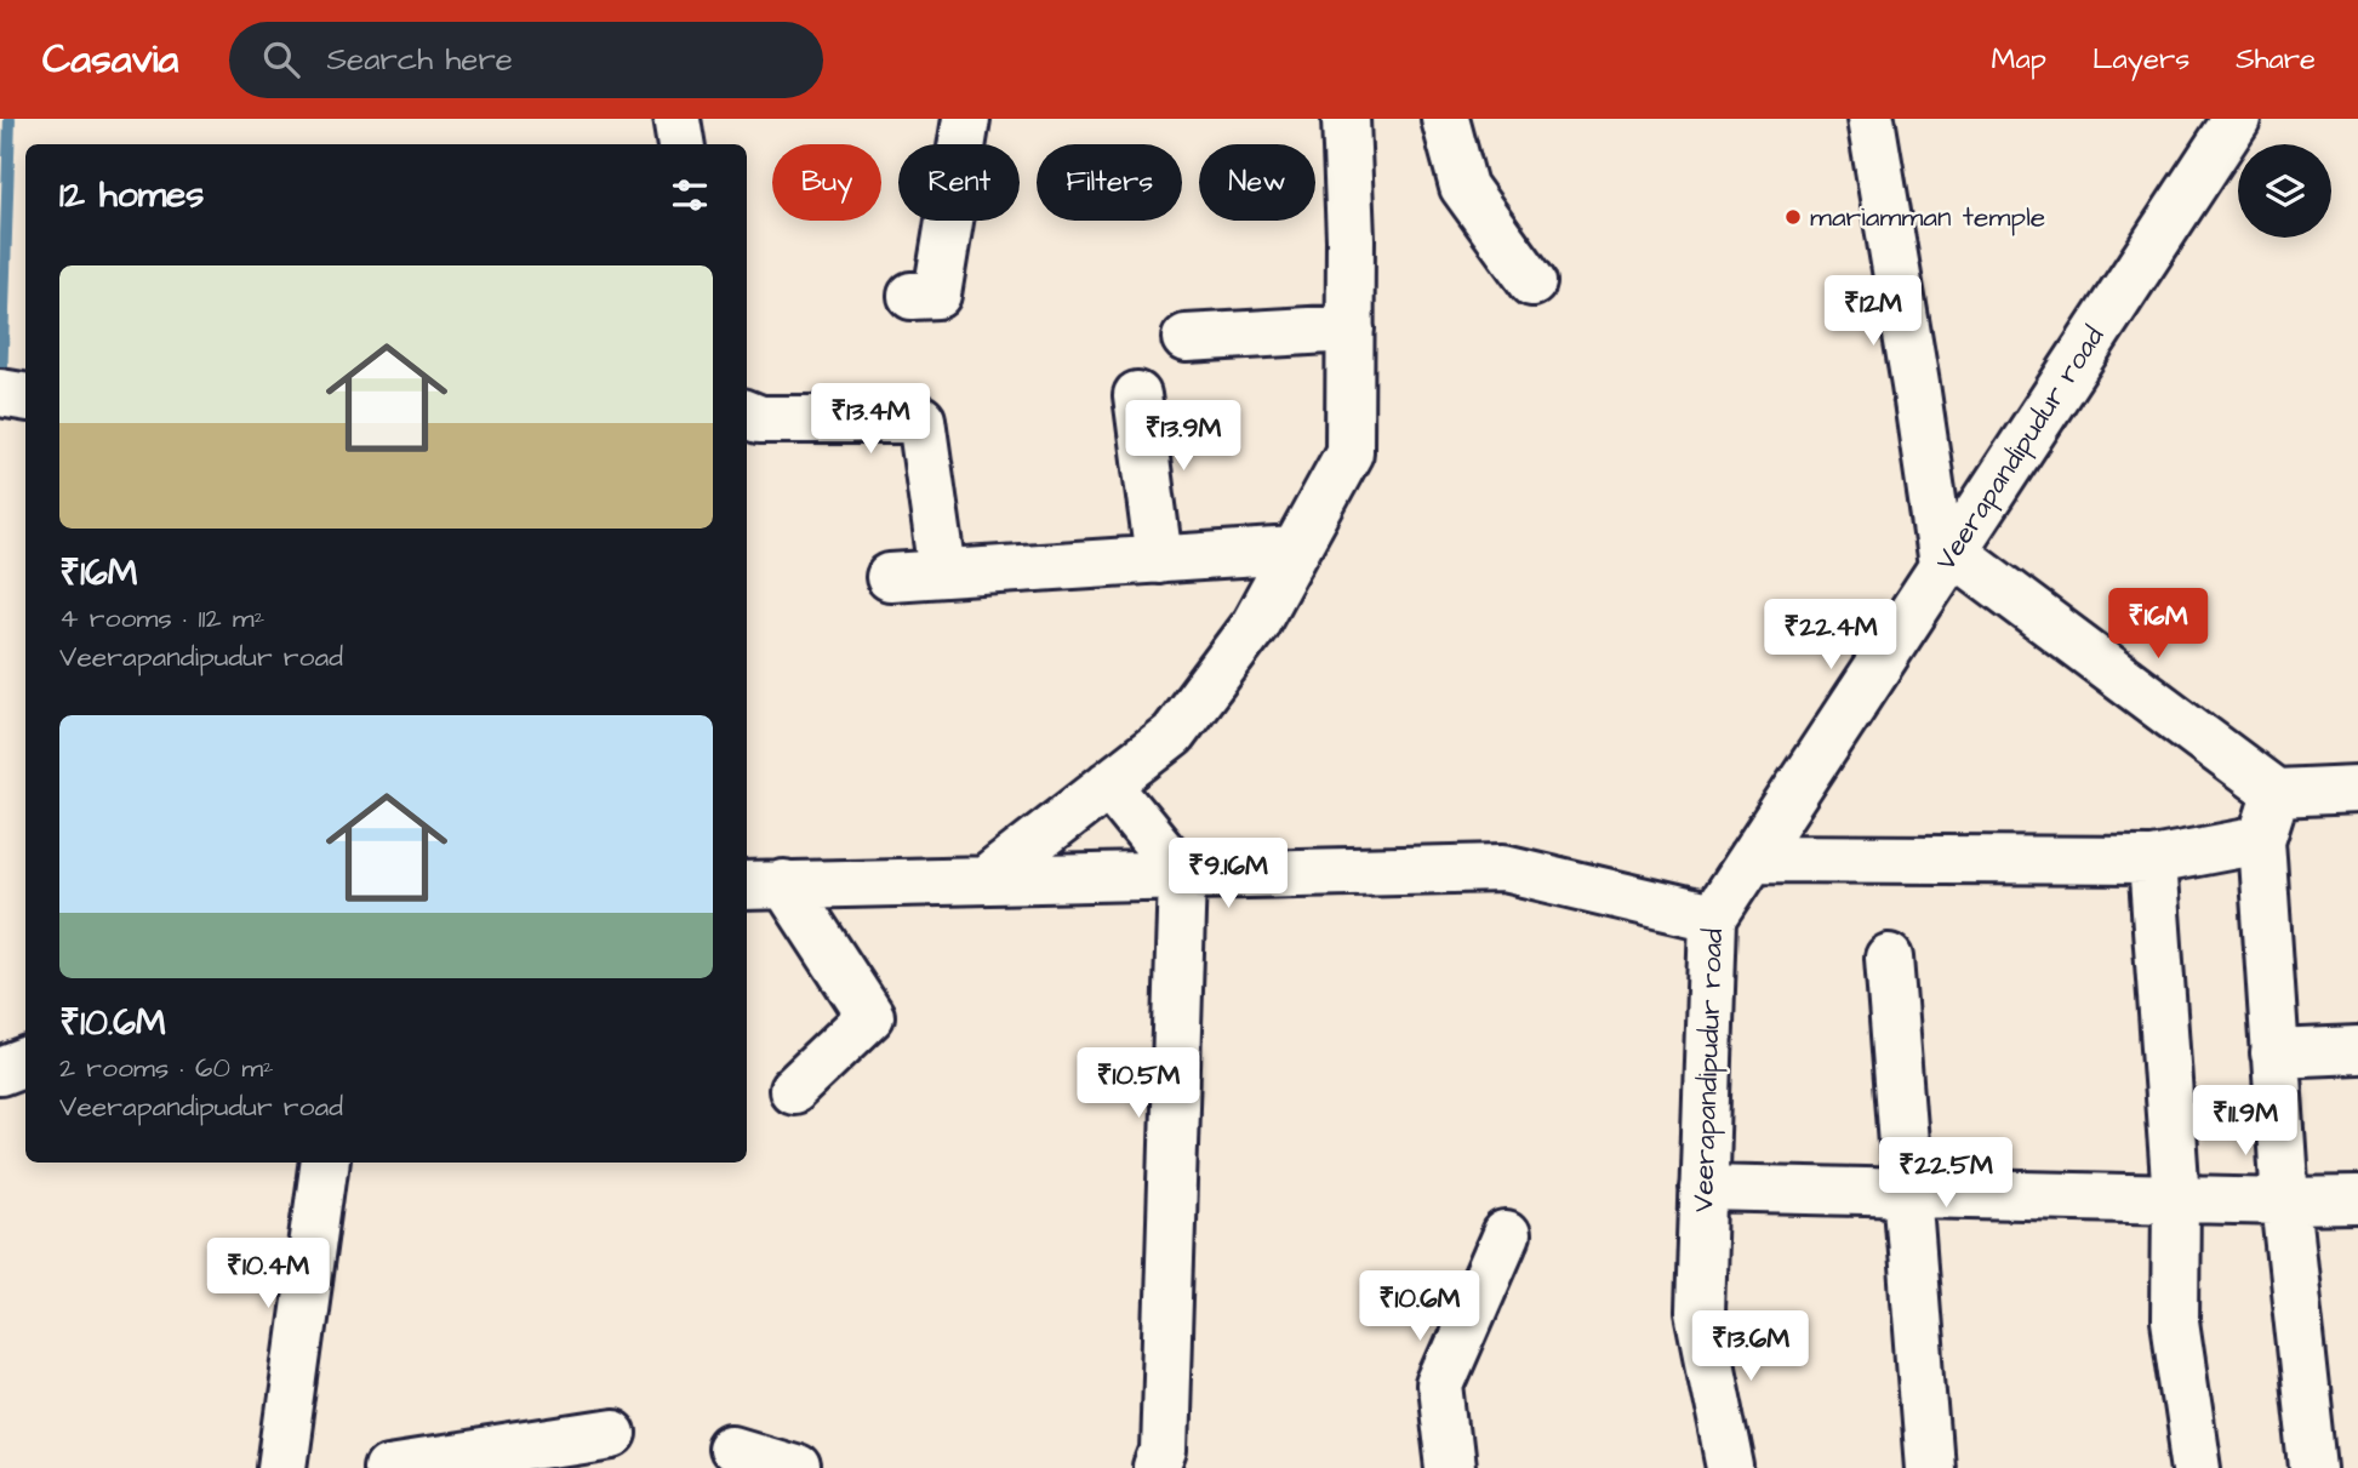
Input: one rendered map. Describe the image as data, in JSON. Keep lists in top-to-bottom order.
{
  "streets": {
    "street": ["Veerapandipudur road"]
  },
  "places": ["mariamman temple"],
  "page": {
    "header": "Casavia",
    "search": "Search here",
    "nav": ["Map", "Layers", "Share"],
    "chip": [
      "Buy",
      "Rent",
      "Filters",
      "New"
    ],
    "heading": "12 homes",
    "list": [
      {
        "name": "₹16M",
        "note": "4 rooms · 112 m² · Veerapandipudur road"
      },
      {
        "name": "₹10.6M",
        "note": "2 rooms · 60 m² · Veerapandipudur road"
      }
    ],
    "price": [
      "₹12M",
      "₹13.4M",
      "₹13.9M",
      "₹16M",
      "₹22.4M",
      "₹9.16M",
      "₹10.5M",
      "₹11.9M",
      "₹22.5M",
      "₹10.4M",
      "₹10.6M",
      "₹13.6M"
    ]
  }
}
